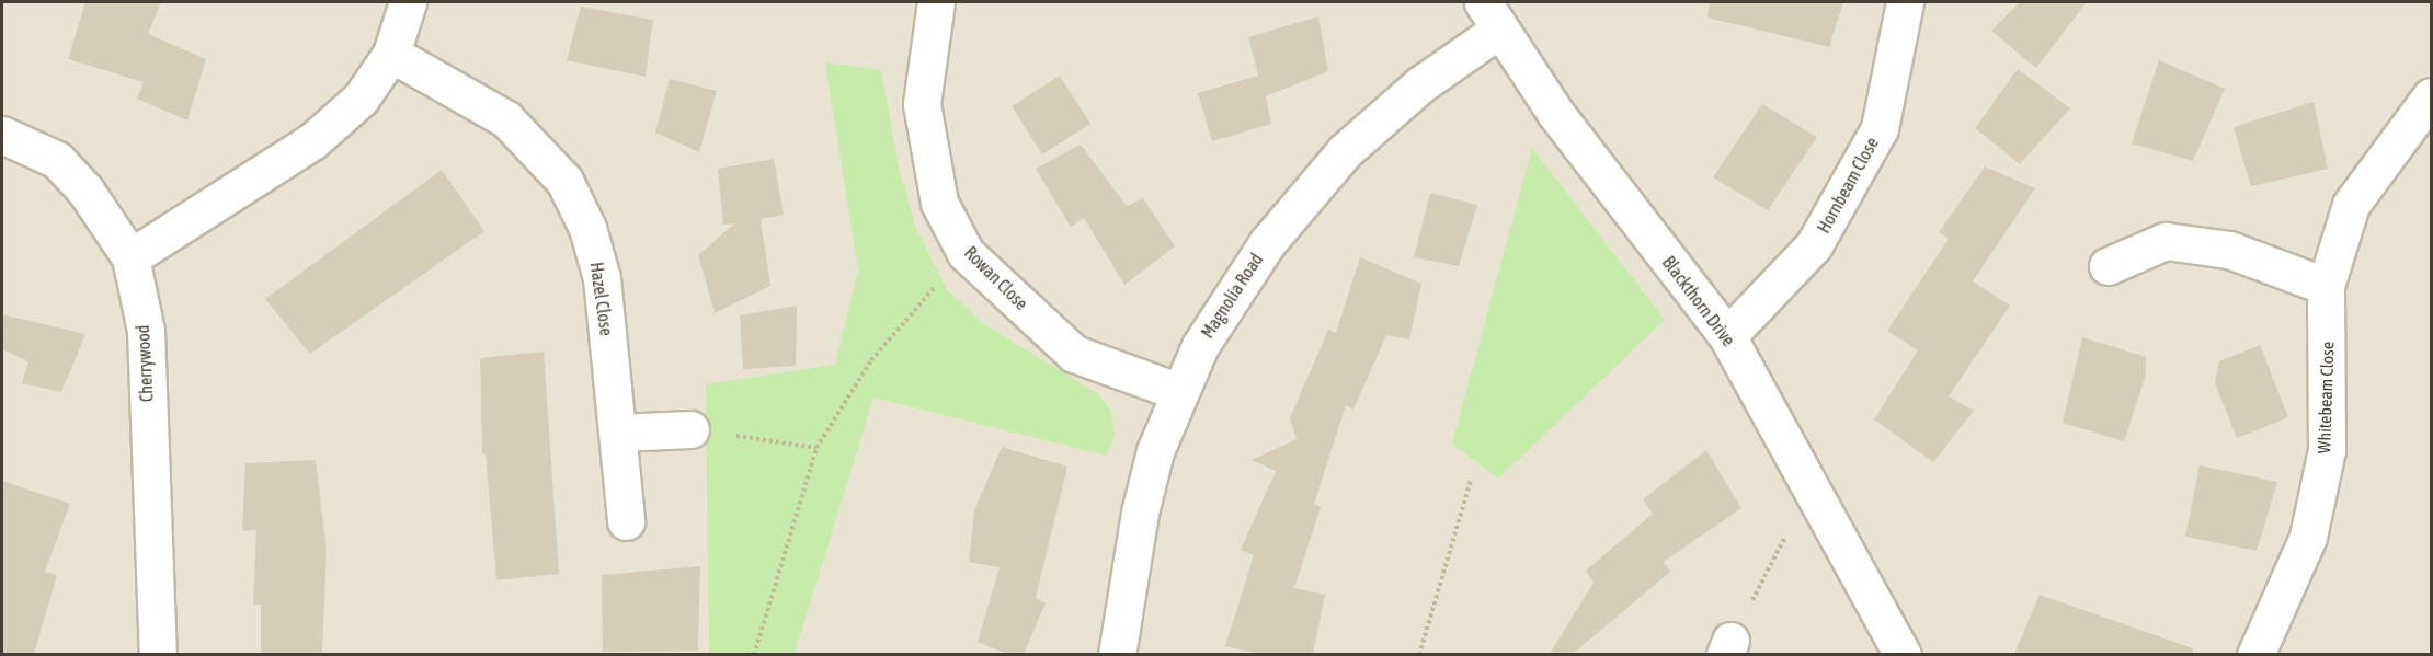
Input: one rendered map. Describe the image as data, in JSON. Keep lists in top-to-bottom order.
{
  "streets": {
    "street": [
      "Hornbeam Close",
      "Rowan Close",
      "Magnolia Road",
      "Hazel Close",
      "Blackthorn Drive",
      "Cherrywood",
      "Whitebeam Close"
    ]
  },
  "crossings": [
    ["Hornbeam Close", "Blackthorn Drive"],
    ["Rowan Close", "Magnolia Road"],
    ["Magnolia Road", "Blackthorn Drive"]
  ]
}
